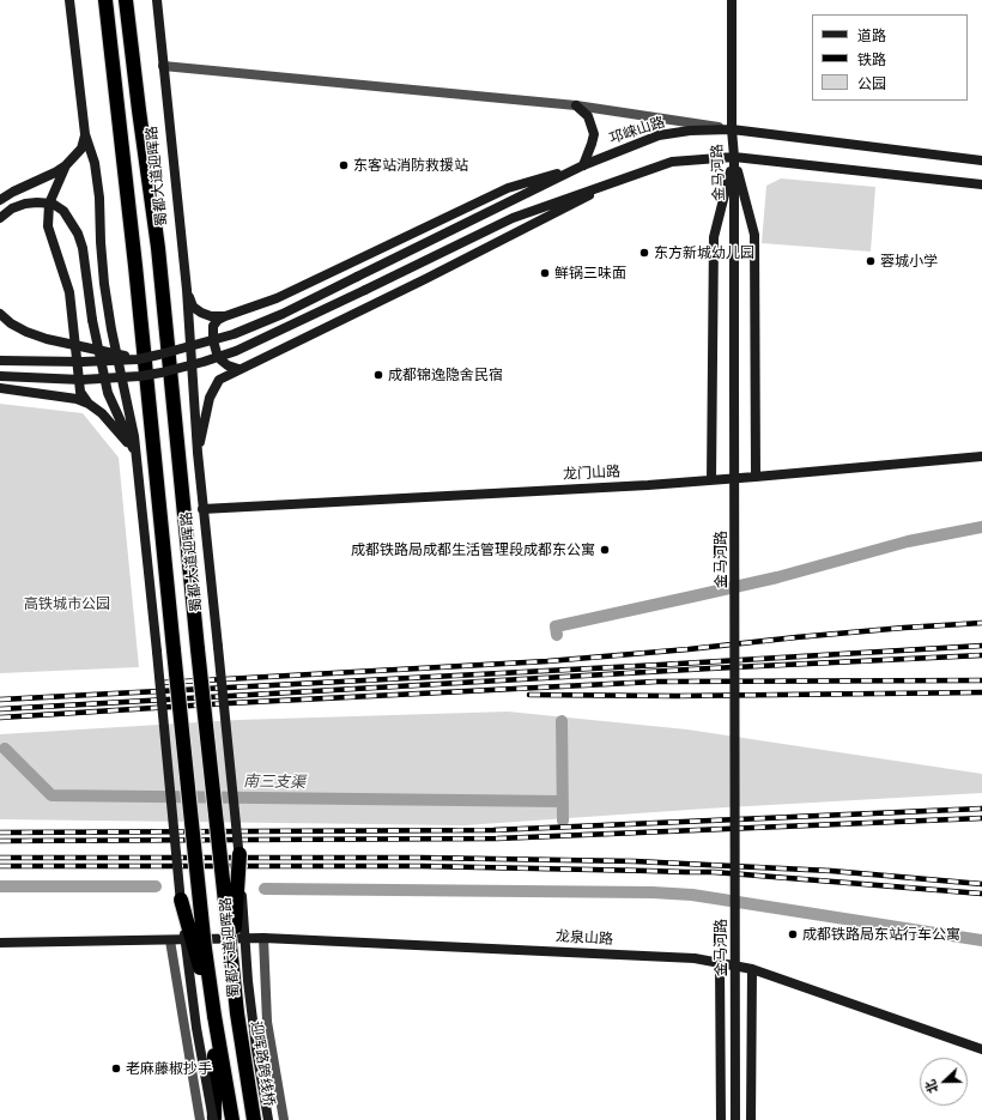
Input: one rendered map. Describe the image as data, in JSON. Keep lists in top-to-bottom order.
{
  "streets": {
    "highway": ["蜀都大道迎晖路"],
    "street": [
      "邛崃山路",
      "金马河路",
      "龙门山路",
      "龙泉山路"
    ]
  },
  "crossings": [
    ["邛崃山路", "金马河路"],
    ["蜀都大道迎晖路", "龙门山路"]
  ],
  "water": ["南三支渠"],
  "parks": ["高铁城市公园"],
  "places": [
    "东客站消防救援站",
    "东方新城幼儿园",
    "蓉城小学",
    "鲜锅三味面",
    "成都锦逸隐舍民宿",
    "成都铁路局成都生活管理段成都东公寓",
    "成都铁路局东站行车公寓",
    "老麻藤椒抄手"
  ],
  "legend": ["道路", "铁路", "公园"],
  "north": "left"
}
